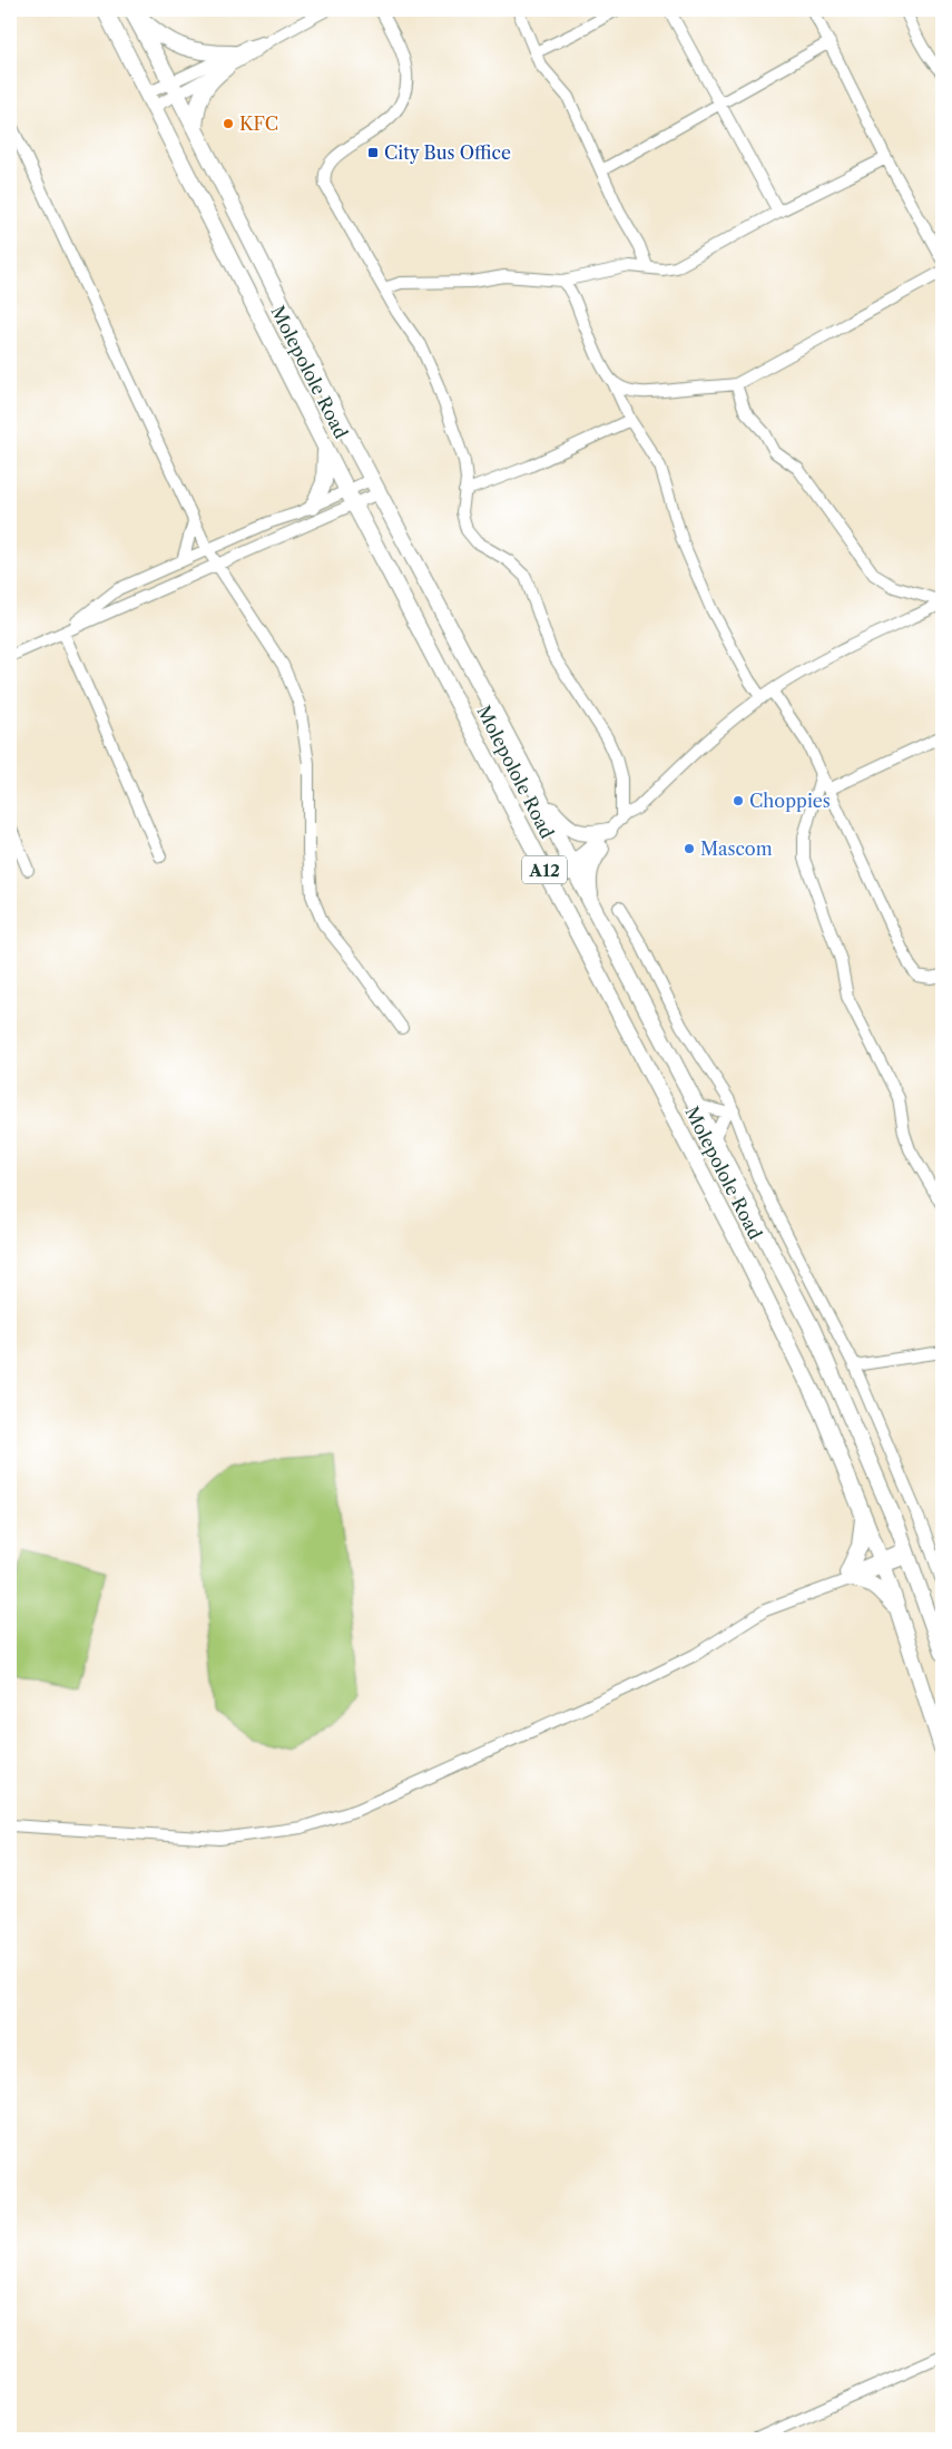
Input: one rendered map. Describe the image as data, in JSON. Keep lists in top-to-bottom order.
{
  "streets": {
    "main road": ["Molepolole Road", "A12"]
  },
  "places": {
    "other": ["KFC", "Choppies", "Mascom"],
    "transit": ["City Bus Office"]
  }
}
